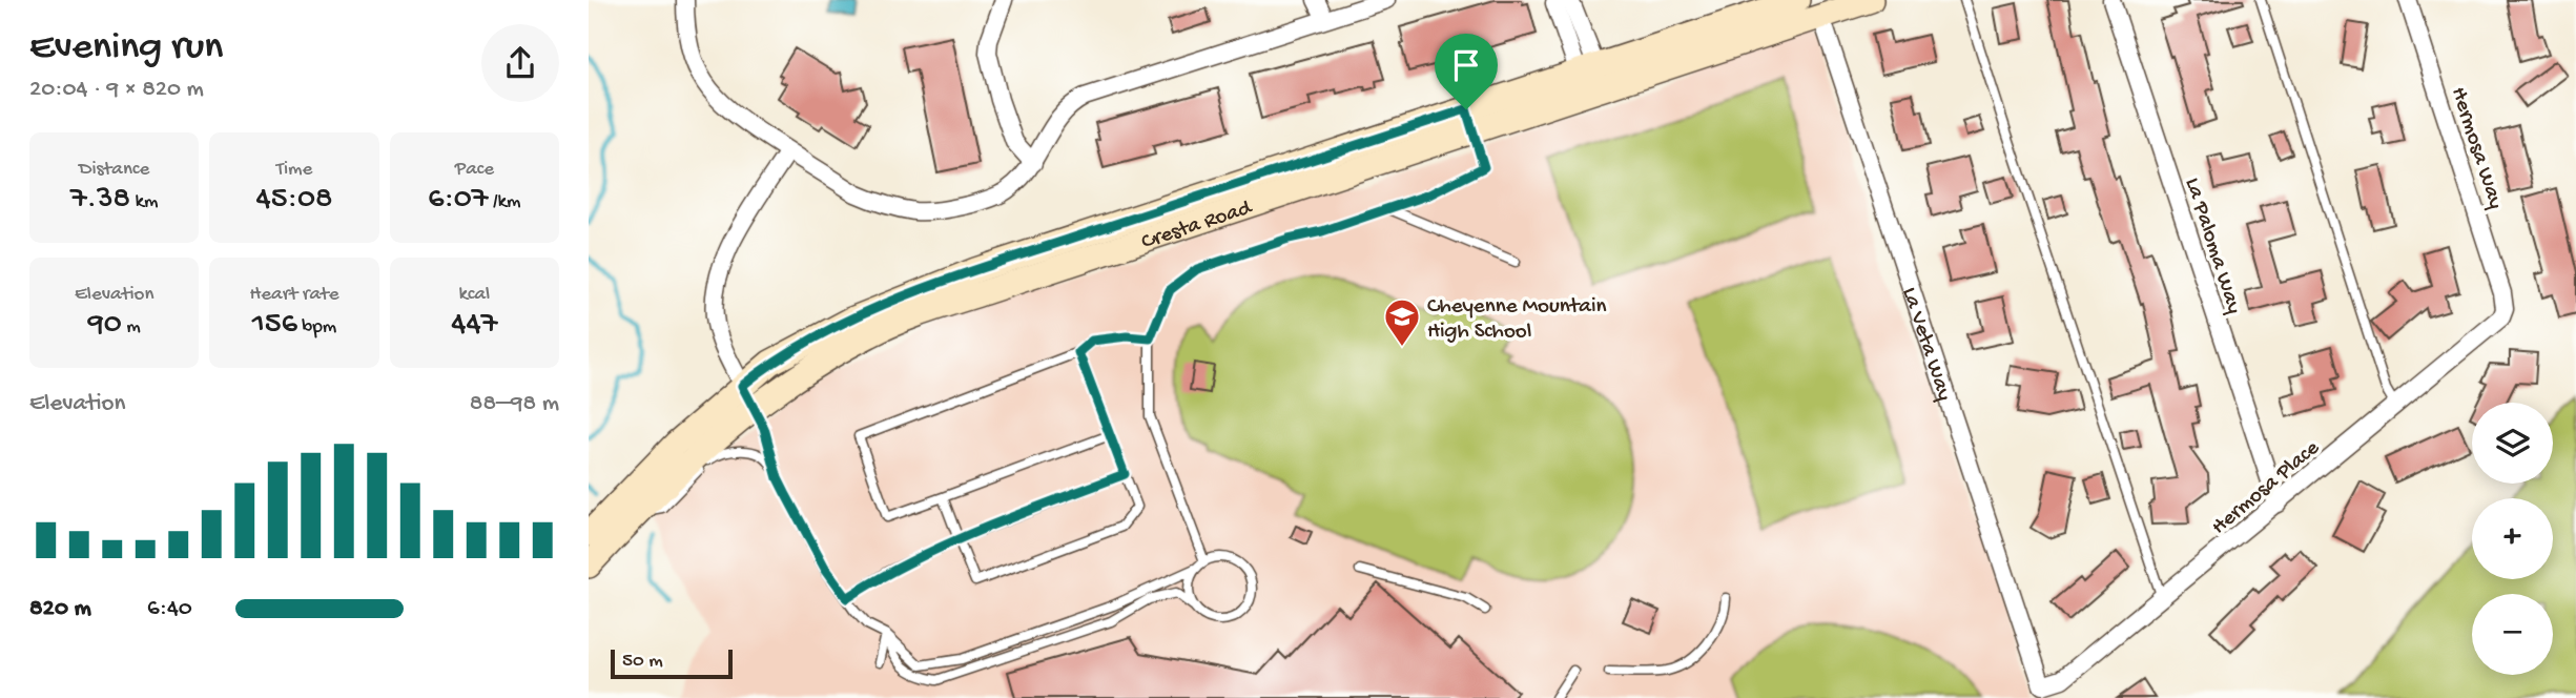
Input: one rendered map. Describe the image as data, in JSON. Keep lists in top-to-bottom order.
{
  "streets": {
    "main road": ["Cresta Road"],
    "street": [
      "Hermosa Way",
      "La Paloma Way",
      "La Veta Way",
      "Hermosa Place"
    ]
  },
  "crossings": [
    ["Hermosa Way", "Hermosa Place"],
    ["Cresta Road", "La Veta Way"],
    ["La Paloma Way", "Hermosa Place"],
    ["La Veta Way", "Hermosa Place"]
  ],
  "places": {
    "school or university": ["Cheyenne Mountain High School"]
  },
  "scale_bar": "50 m",
  "page": {
    "heading": ["Evening run", "20:04 · 9 × 820 m"],
    "stats": [
      ["Distance", "7.38 km"],
      ["Time", "45:08"],
      ["Pace", "6:07 /km"],
      ["Elevation", "90 m"],
      ["Heart rate", "156 bpm"],
      ["kcal", "447"]
    ],
    "chart": ["Elevation", "88–98 m"],
    "map_buttons": ["+", "−"],
    "list": [
      {
        "name": "820 m",
        "note": "6:40"
      }
    ],
    "scale": "50 m"
  }
}
